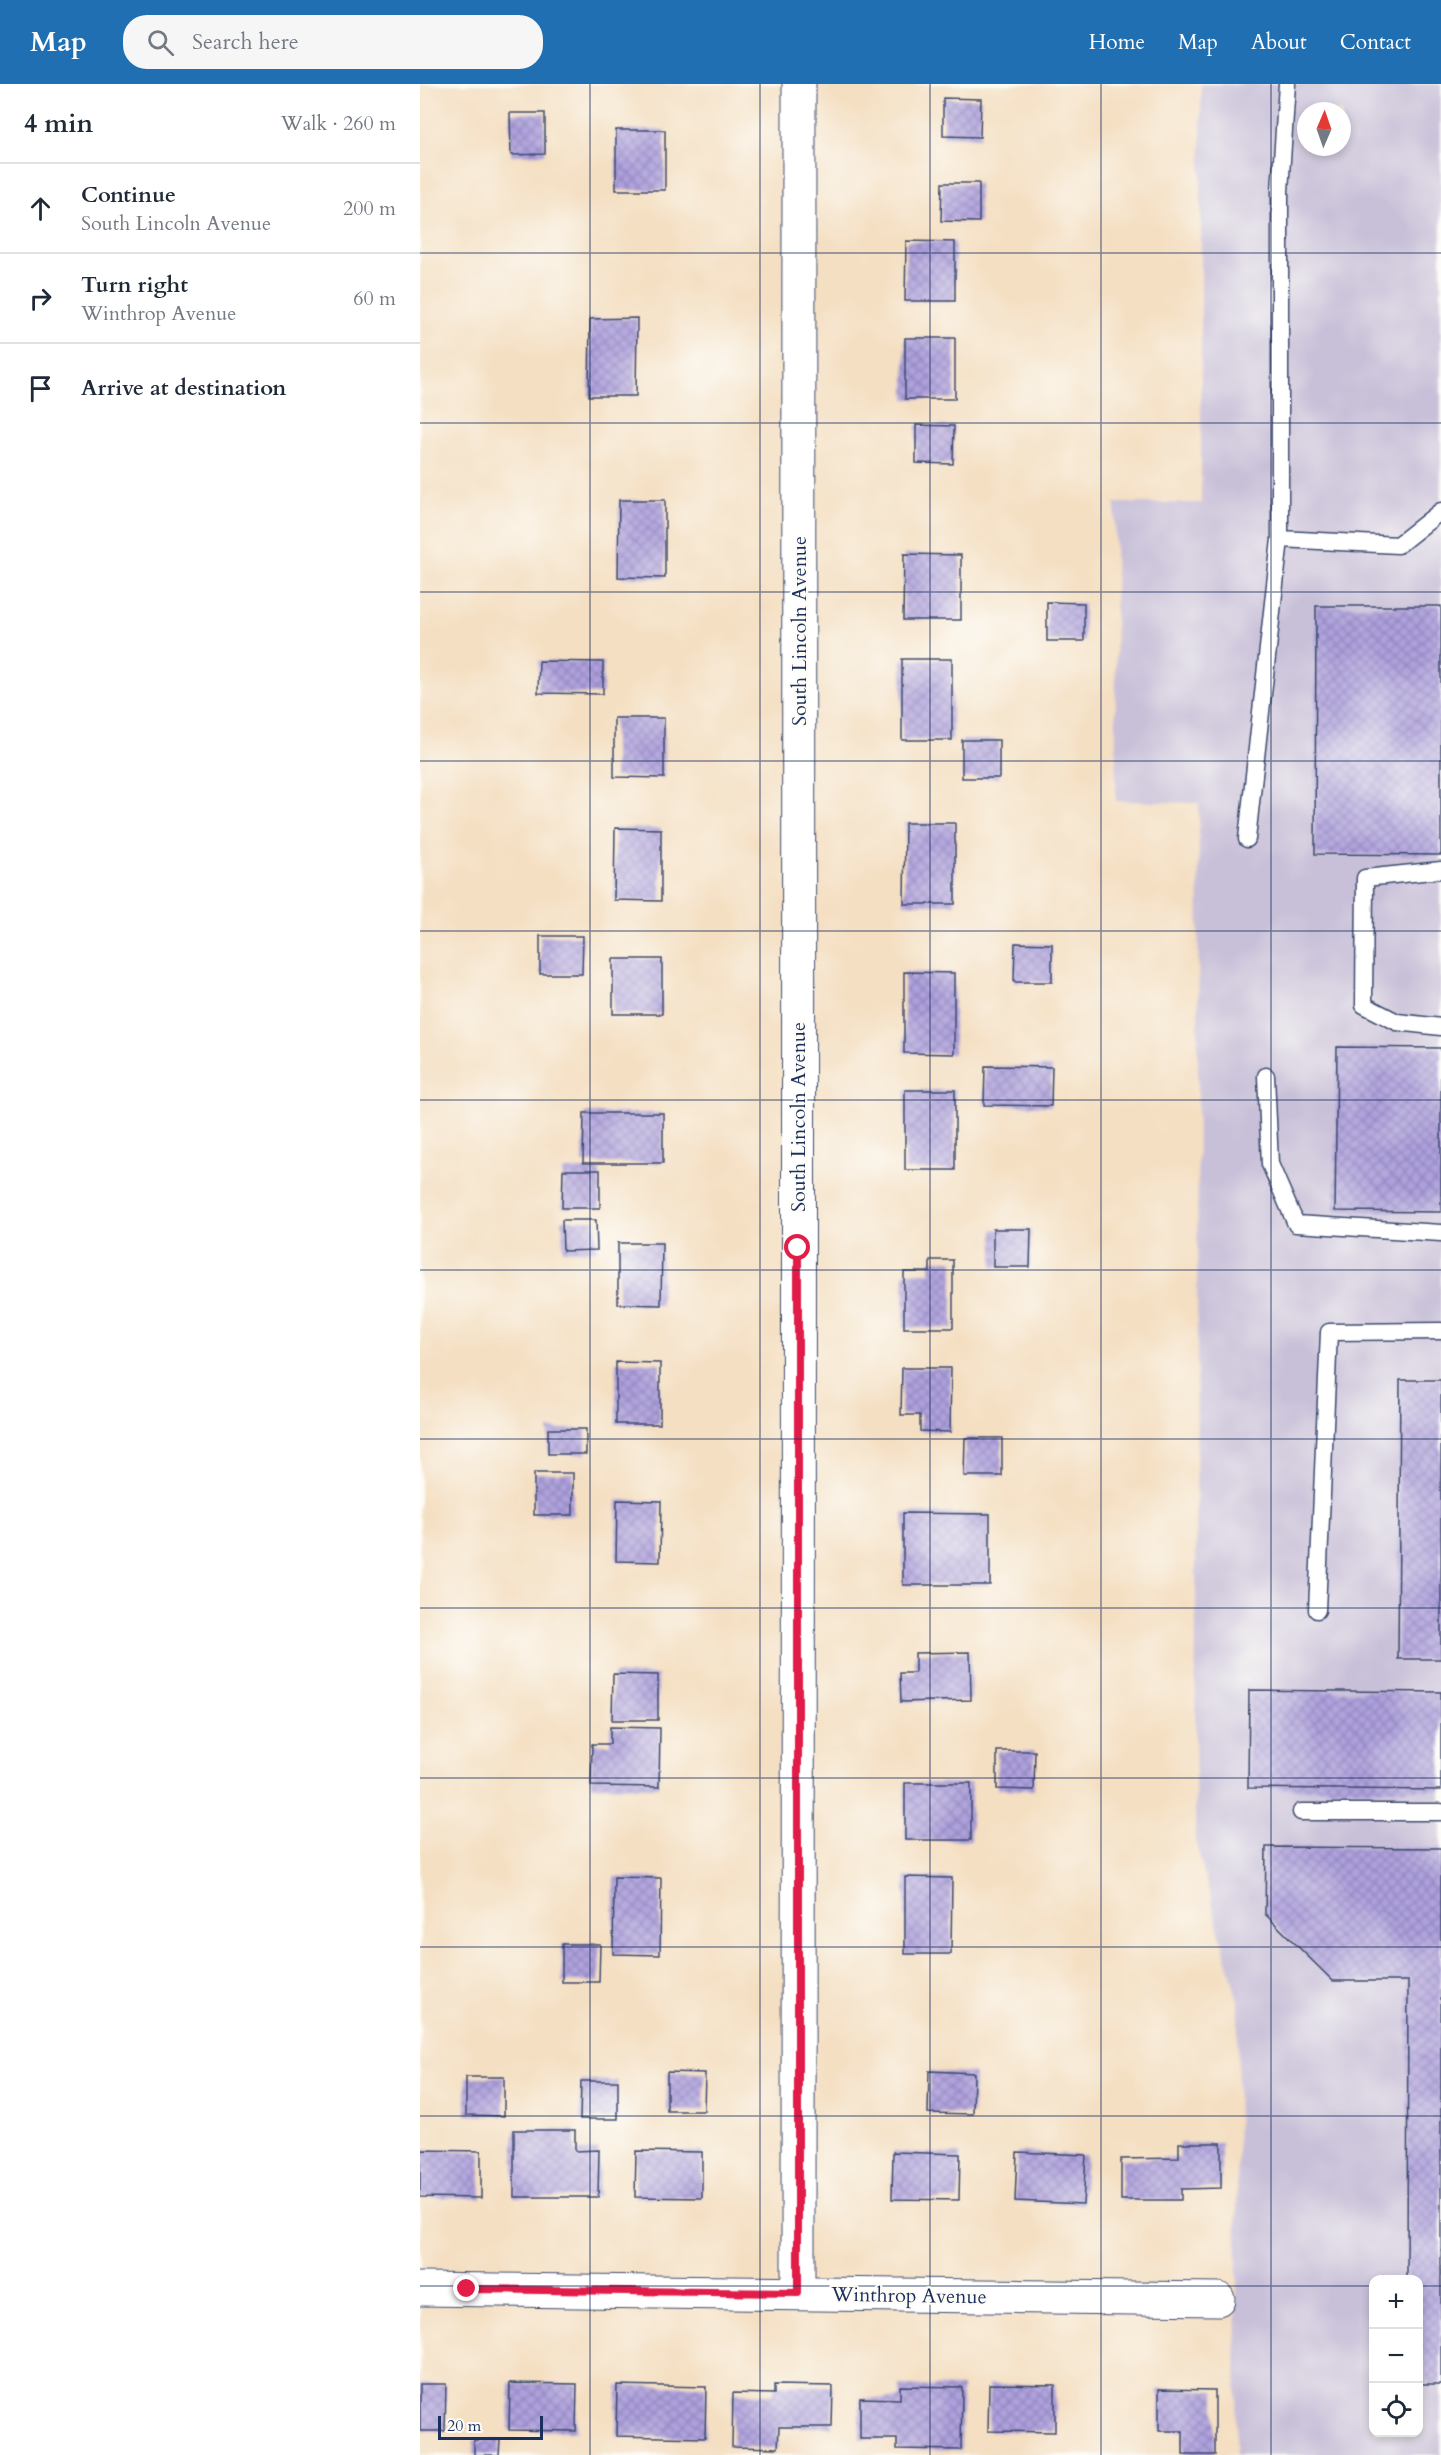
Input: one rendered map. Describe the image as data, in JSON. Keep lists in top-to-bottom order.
{
  "streets": {
    "street": ["South Lincoln Avenue", "Winthrop Avenue"]
  },
  "crossings": [
    ["South Lincoln Avenue", "Winthrop Avenue"]
  ],
  "scale_bar": "20 m",
  "north": "top",
  "page": {
    "header": "Map",
    "search": "Search here",
    "nav": [
      "Home",
      "Map",
      "About",
      "Contact"
    ],
    "heading": ["4 min", "Walk · 260 m"],
    "list": [
      ["Continue", "South Lincoln Avenue", "200 m"],
      ["Turn right", "Winthrop Avenue", "60 m"],
      "Arrive at destination"
    ],
    "map_buttons": ["+", "−"],
    "scale": "20 m"
  }
}
